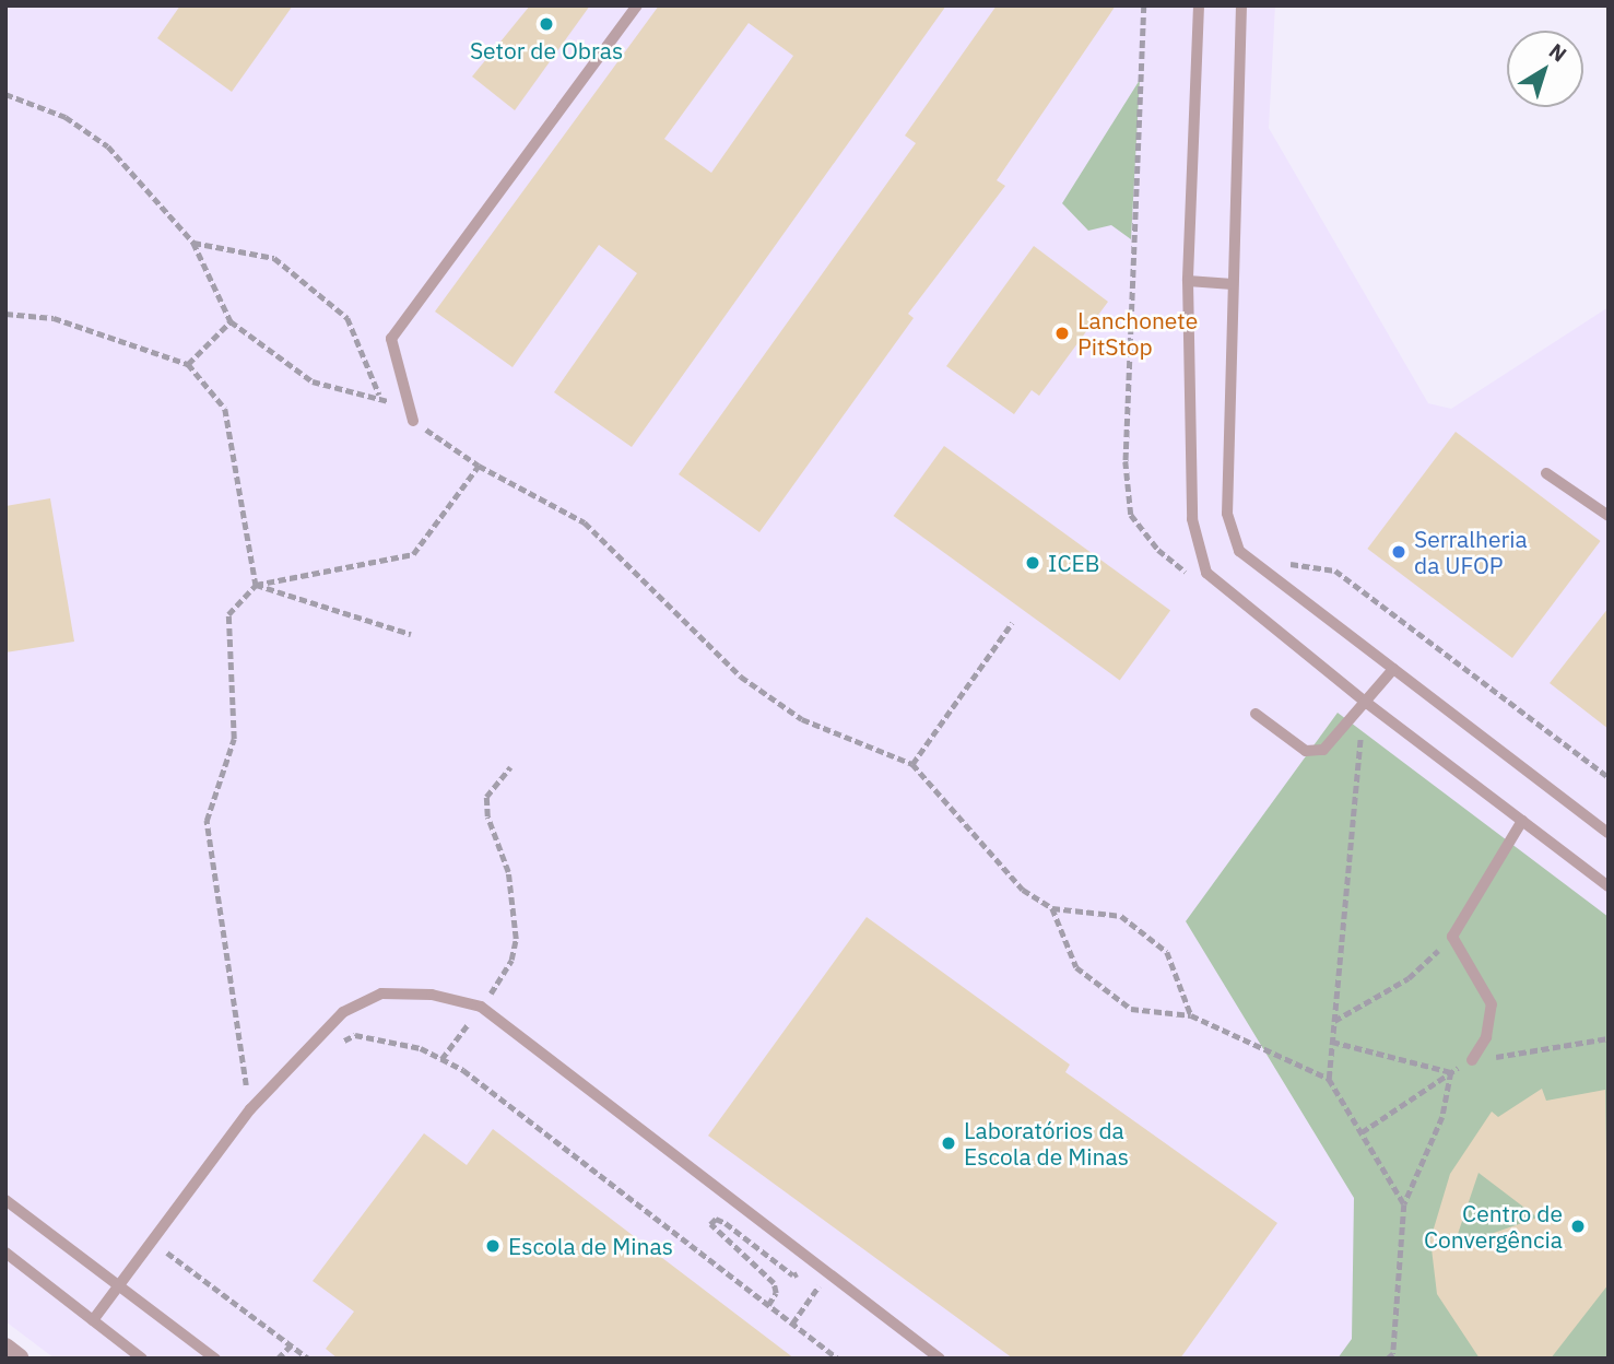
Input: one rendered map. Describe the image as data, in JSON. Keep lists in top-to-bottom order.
{
  "places": [
    "Setor de Obras",
    "Lanchonete PitStop",
    "Serralheria da UFOP",
    "ICEB",
    "Laboratórios da Escola de Minas",
    "Centro de Convergência",
    "Escola de Minas"
  ],
  "north": "top right"
}
